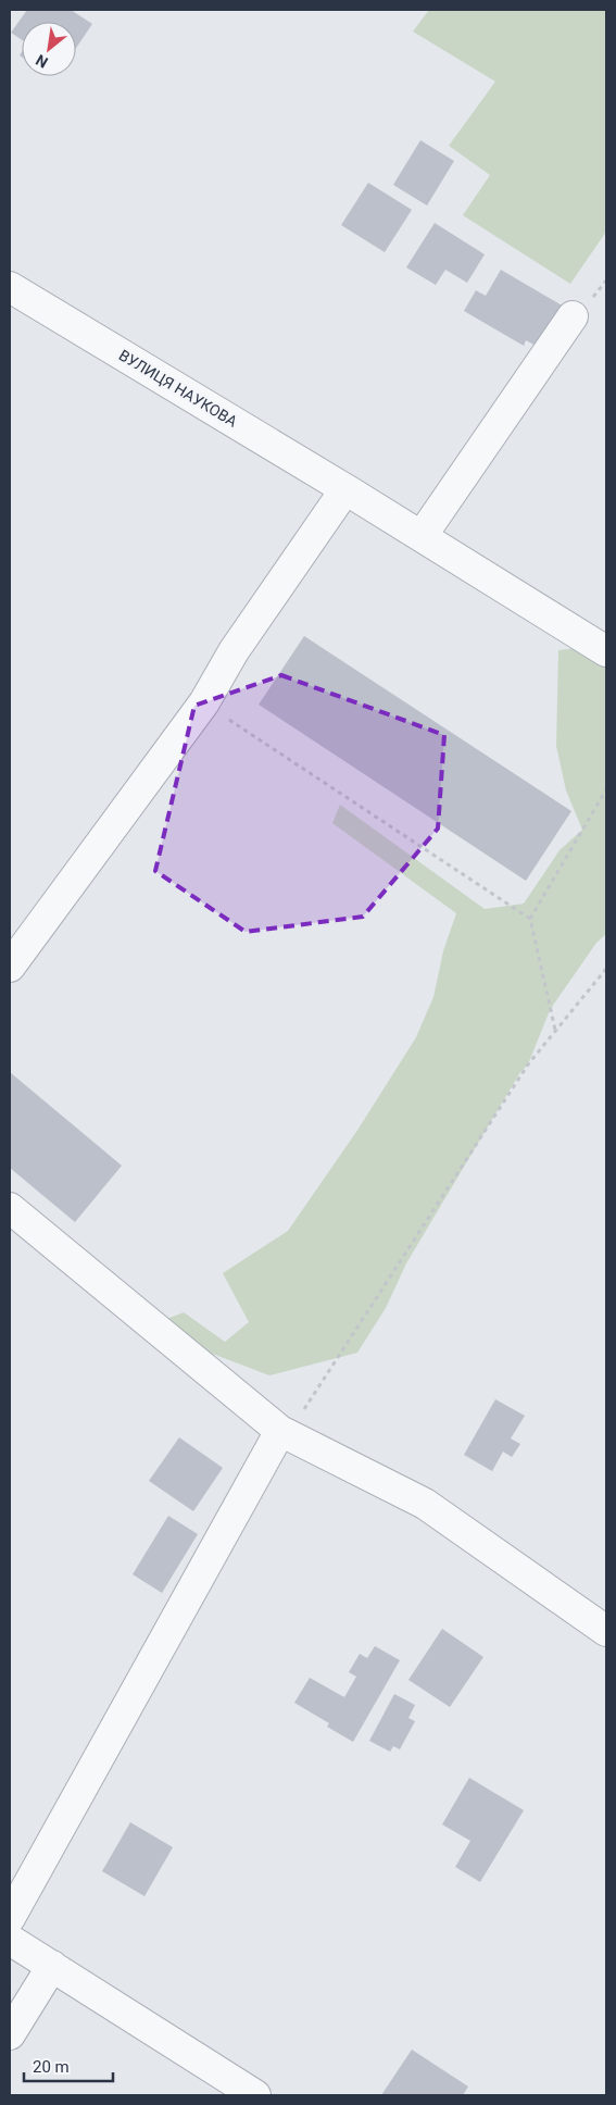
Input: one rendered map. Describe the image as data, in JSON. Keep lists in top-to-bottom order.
{
  "streets": {
    "street": ["ВУЛИЦЯ НАУКОВА"]
  },
  "scale_bar": "20 m",
  "north": "bottom left"
}
